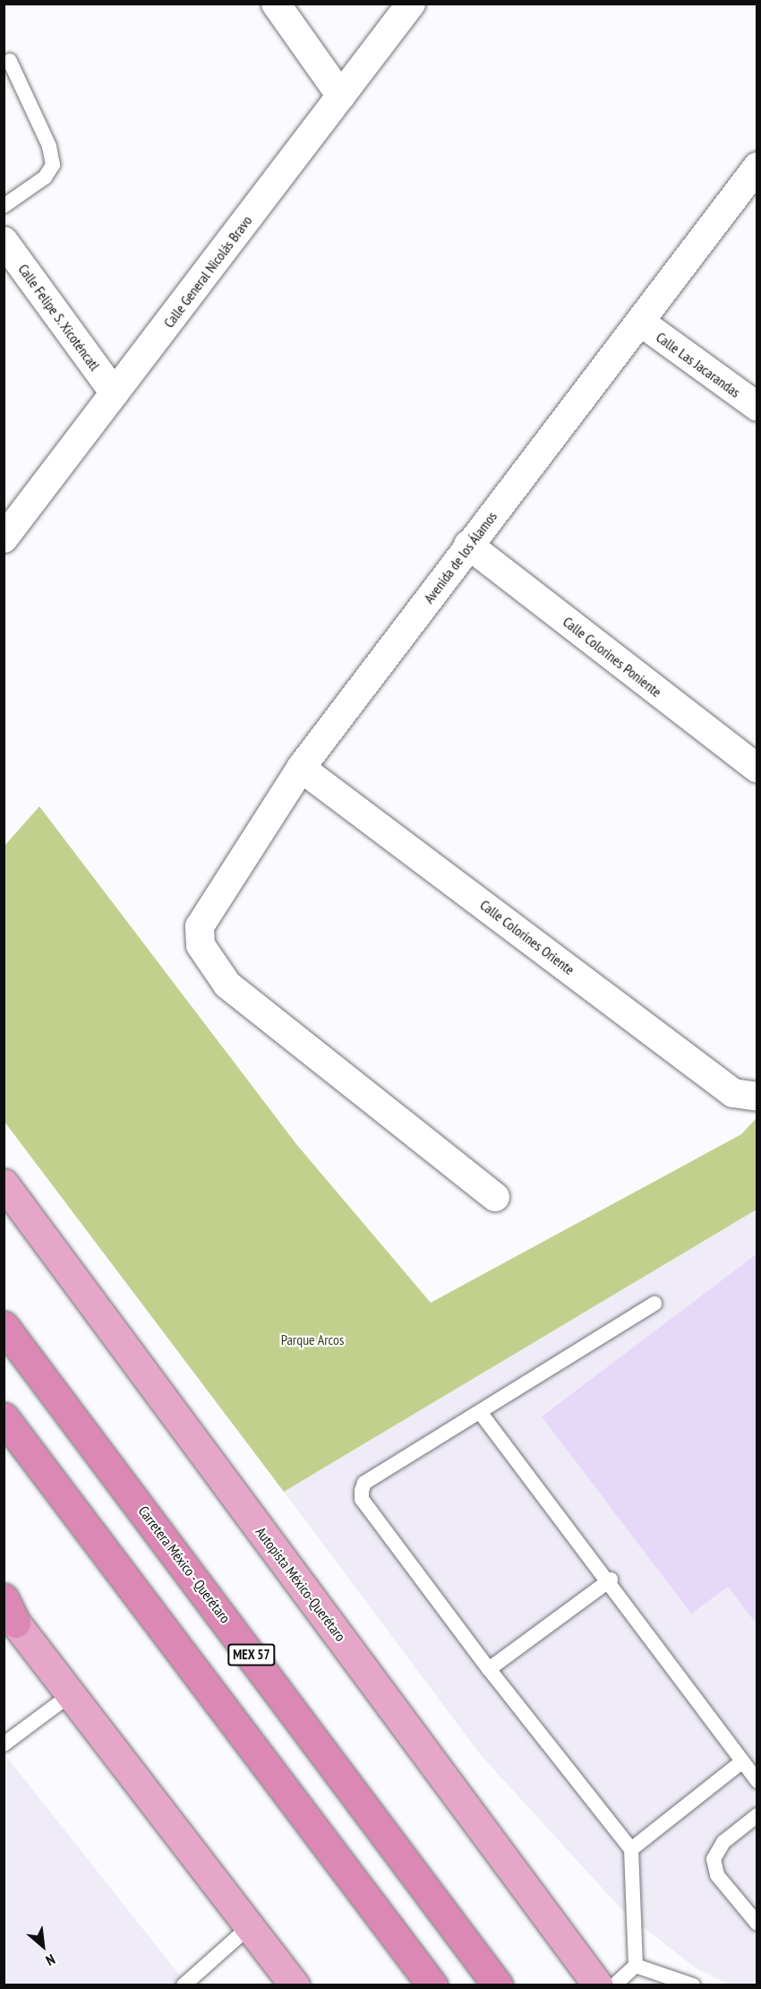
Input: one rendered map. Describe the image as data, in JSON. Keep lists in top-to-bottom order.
{
  "streets": {
    "highway": ["Carretera México - Querétaro", "MEX 57"],
    "main road": ["Autopista México-Querétaro"],
    "street": [
      "Calle General Nicolás Bravo",
      "Calle Felipe S. Xicoténcatl",
      "Calle Las Jacarandas",
      "Avenida de los Álamos",
      "Calle Colorines Poniente",
      "Calle Colorines Oriente"
    ]
  },
  "crossings": [
    ["Calle General Nicolás Bravo", "Calle Felipe S. Xicoténcatl"],
    ["Calle Las Jacarandas", "Avenida de los Álamos"],
    ["Avenida de los Álamos", "Calle Colorines Poniente"],
    ["Avenida de los Álamos", "Calle Colorines Oriente"]
  ],
  "parks": ["Parque Arcos"],
  "north": "bottom right"
}
